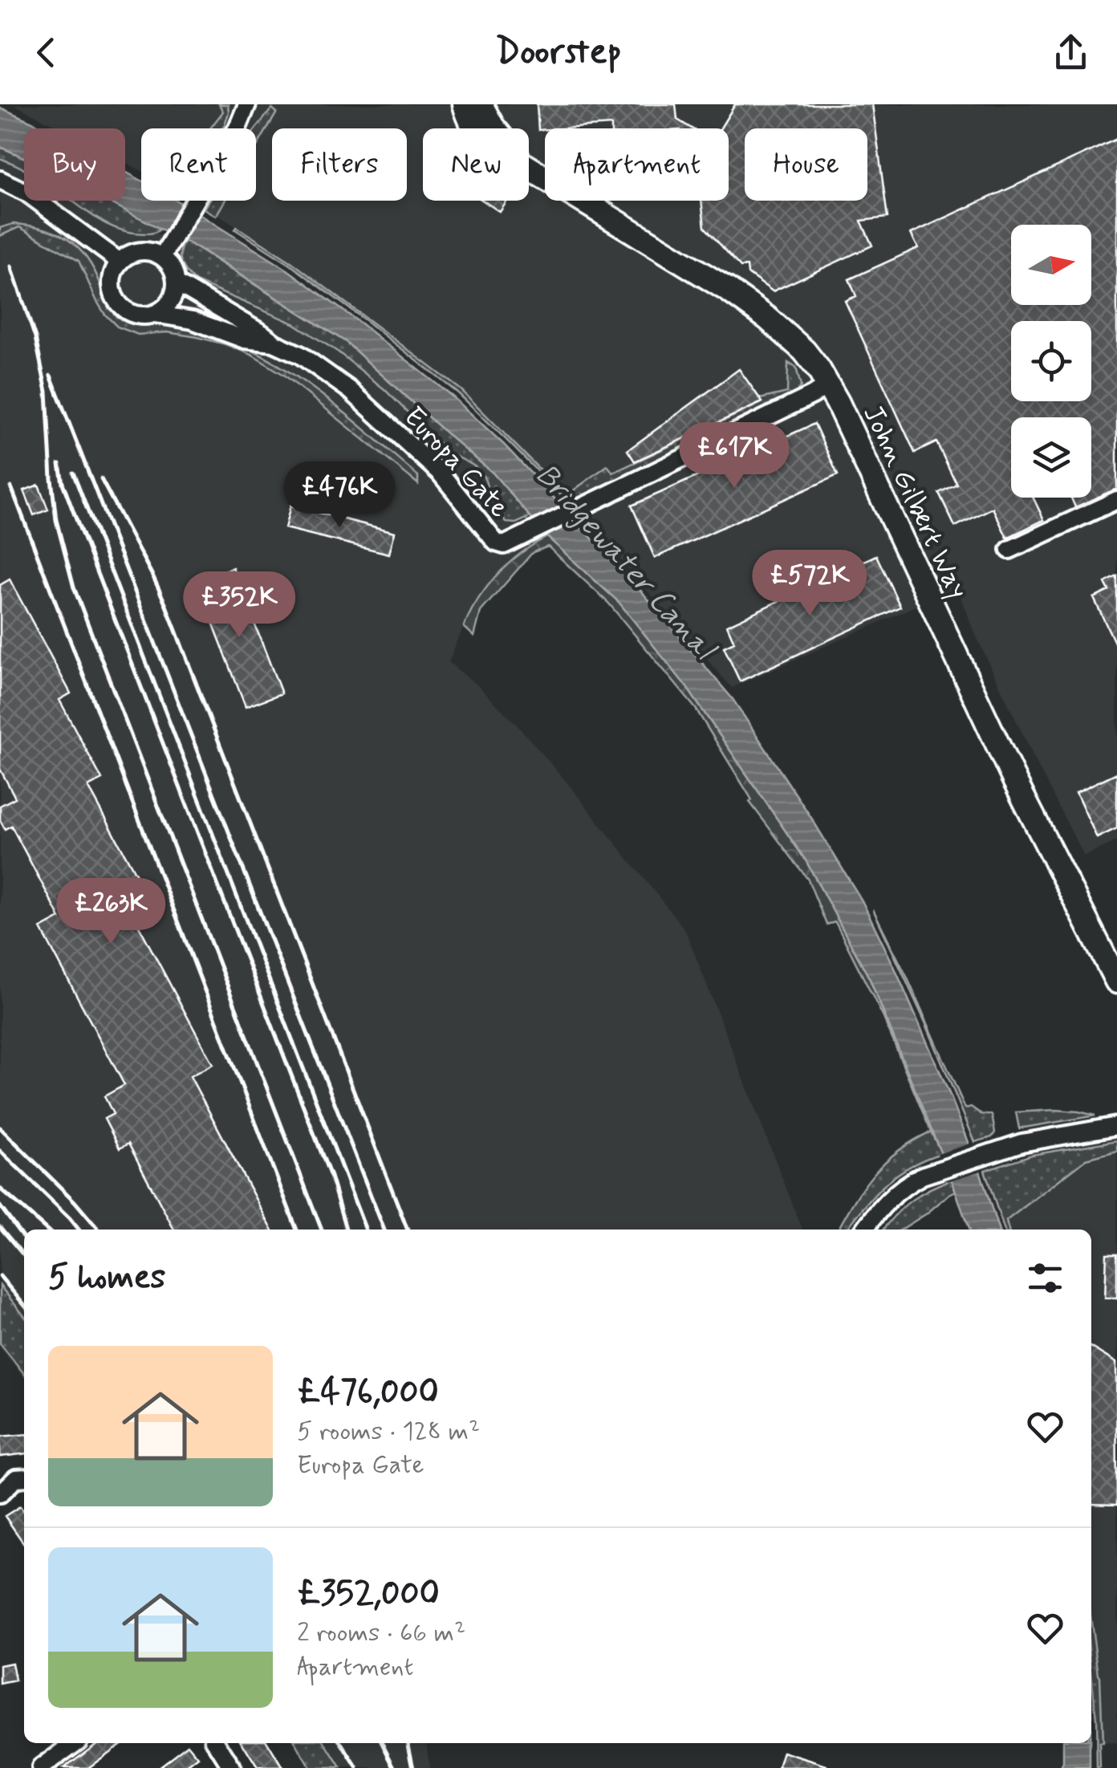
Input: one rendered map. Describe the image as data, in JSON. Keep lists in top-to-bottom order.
{
  "streets": {
    "street": ["Europa Gate", "John Gilbert Way"]
  },
  "crossings": [
    ["Europa Gate", "John Gilbert Way"]
  ],
  "water": ["Bridgewater Canal"],
  "north": "right",
  "page": {
    "header": "Doorstep",
    "chip": [
      "Buy",
      "Rent",
      "Filters",
      "New",
      "Apartment",
      "House"
    ],
    "price": [
      "£617K",
      "£476K",
      "£572K",
      "£352K",
      "£263K"
    ],
    "heading": "5 homes",
    "list": [
      {
        "name": "£476,000",
        "note": "5 rooms · 128 m² · Europa Gate"
      },
      {
        "name": "£352,000",
        "note": "2 rooms · 66 m² · Apartment"
      }
    ]
  }
}
